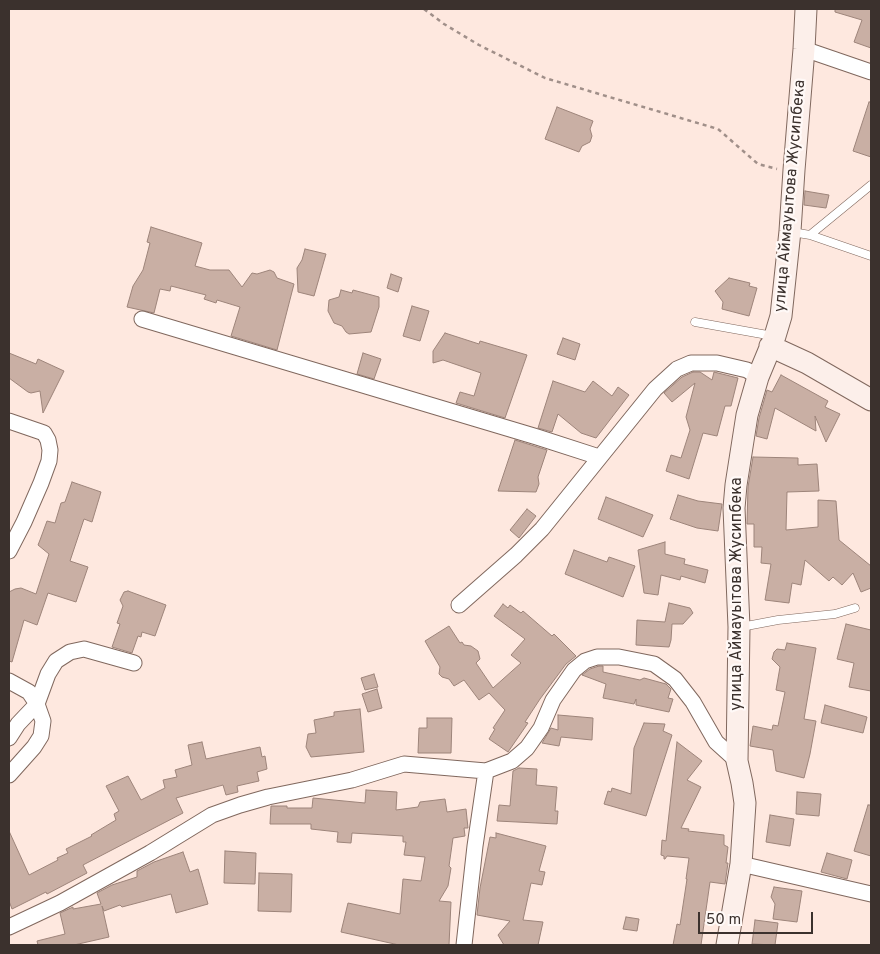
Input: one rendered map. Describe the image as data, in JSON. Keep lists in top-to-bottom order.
{
  "streets": {
    "street": ["улица Аймауытова Жусипбека"]
  },
  "scale_bar": "50 m"
}
